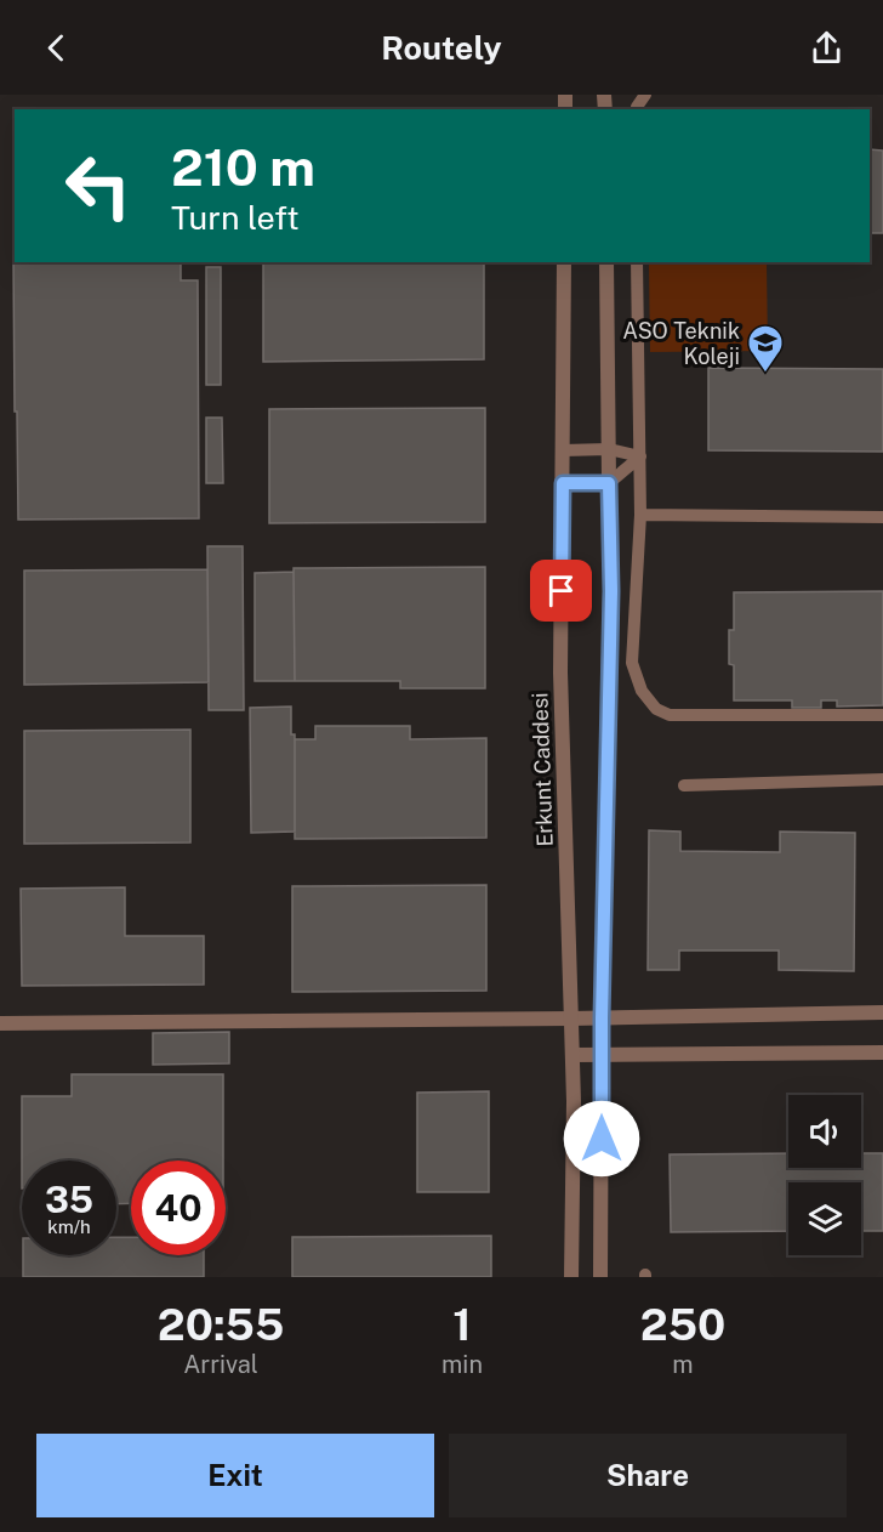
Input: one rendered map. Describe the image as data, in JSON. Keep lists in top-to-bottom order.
{
  "streets": {
    "street": ["Erkunt Caddesi"]
  },
  "places": {
    "school or university": ["ASO Teknik Koleji"]
  },
  "page": {
    "header": "Routely",
    "turn": ["210 m", "Turn left"],
    "speed": "35 km/h",
    "limit": "40",
    "eta": [
      "20:55",
      "Arrival",
      "1",
      "min",
      "250",
      "m"
    ],
    "buttons": ["Exit", "Share"]
  }
}
